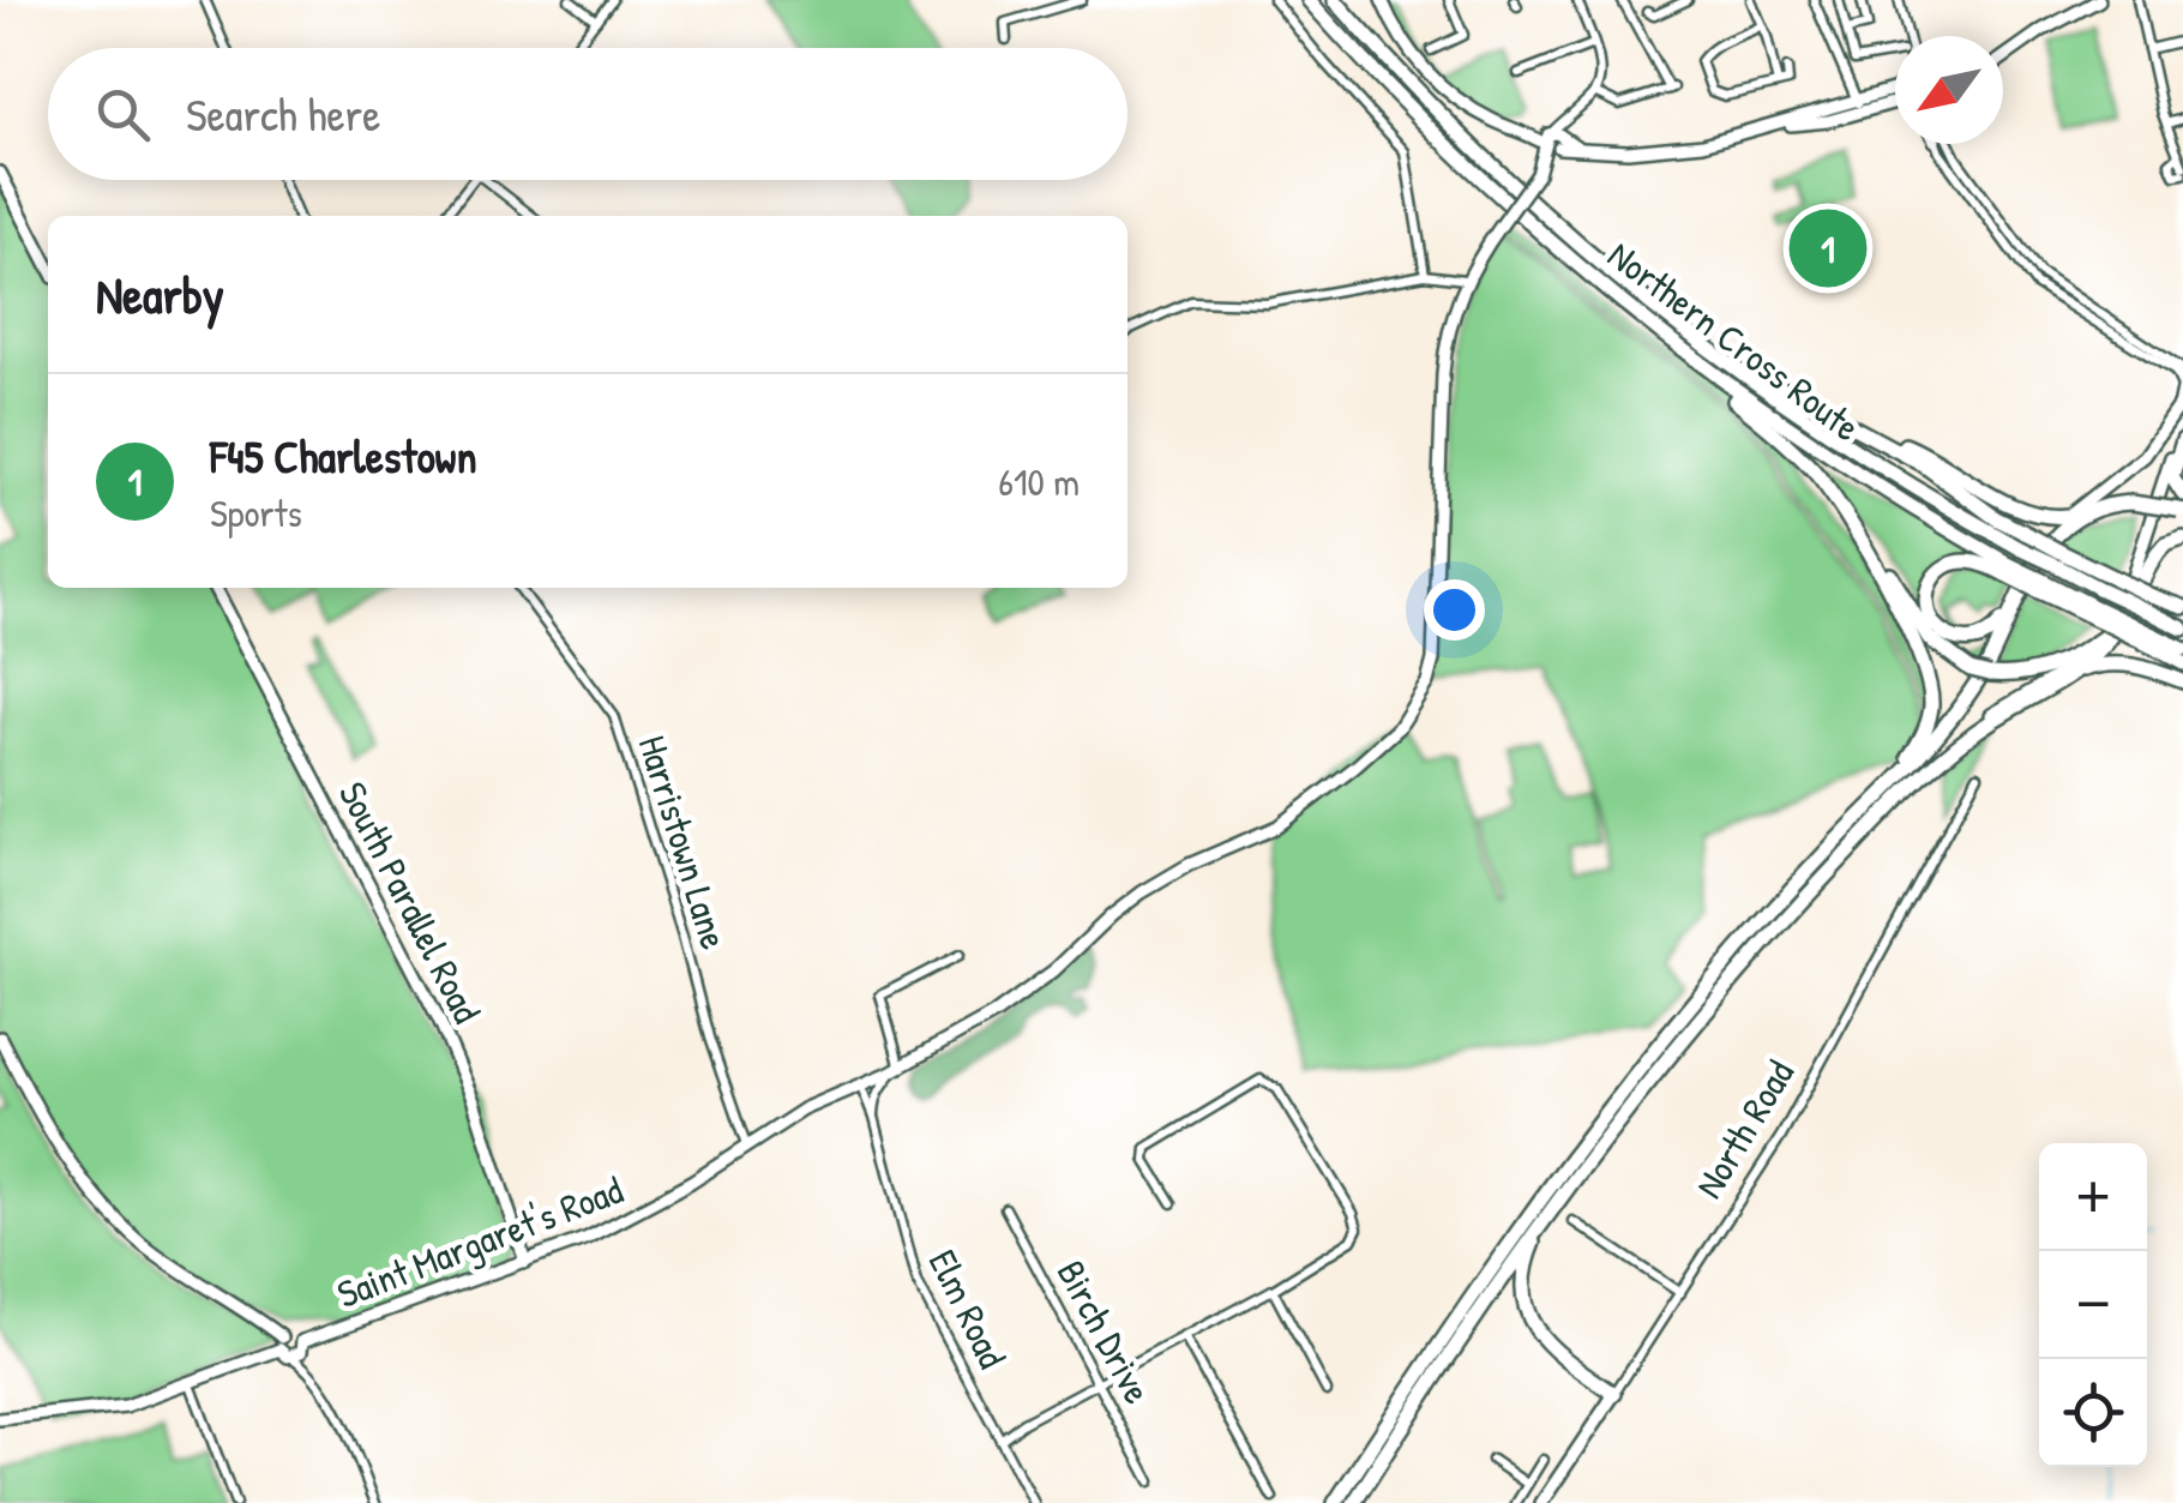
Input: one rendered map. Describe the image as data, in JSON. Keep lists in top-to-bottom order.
{
  "streets": {
    "highway": ["Northern Cross Route"],
    "main road": ["South Parallel Road", "North Road", "Saint Margaret's Road"],
    "street": ["Harristown Lane", "Elm Road", "Birch Drive"]
  },
  "crossings": [
    ["Harristown Lane", "Saint Margaret's Road"],
    ["South Parallel Road", "Saint Margaret's Road"],
    ["Saint Margaret's Road", "Elm Road"]
  ],
  "north": "bottom left",
  "page": {
    "search": "Search here",
    "pins": "1",
    "heading": "Nearby",
    "list": [
      {
        "mark": "1",
        "name": "F45 Charlestown",
        "note": "Sports",
        "value": "610 m"
      }
    ],
    "map_buttons": ["+", "−"]
  }
}
